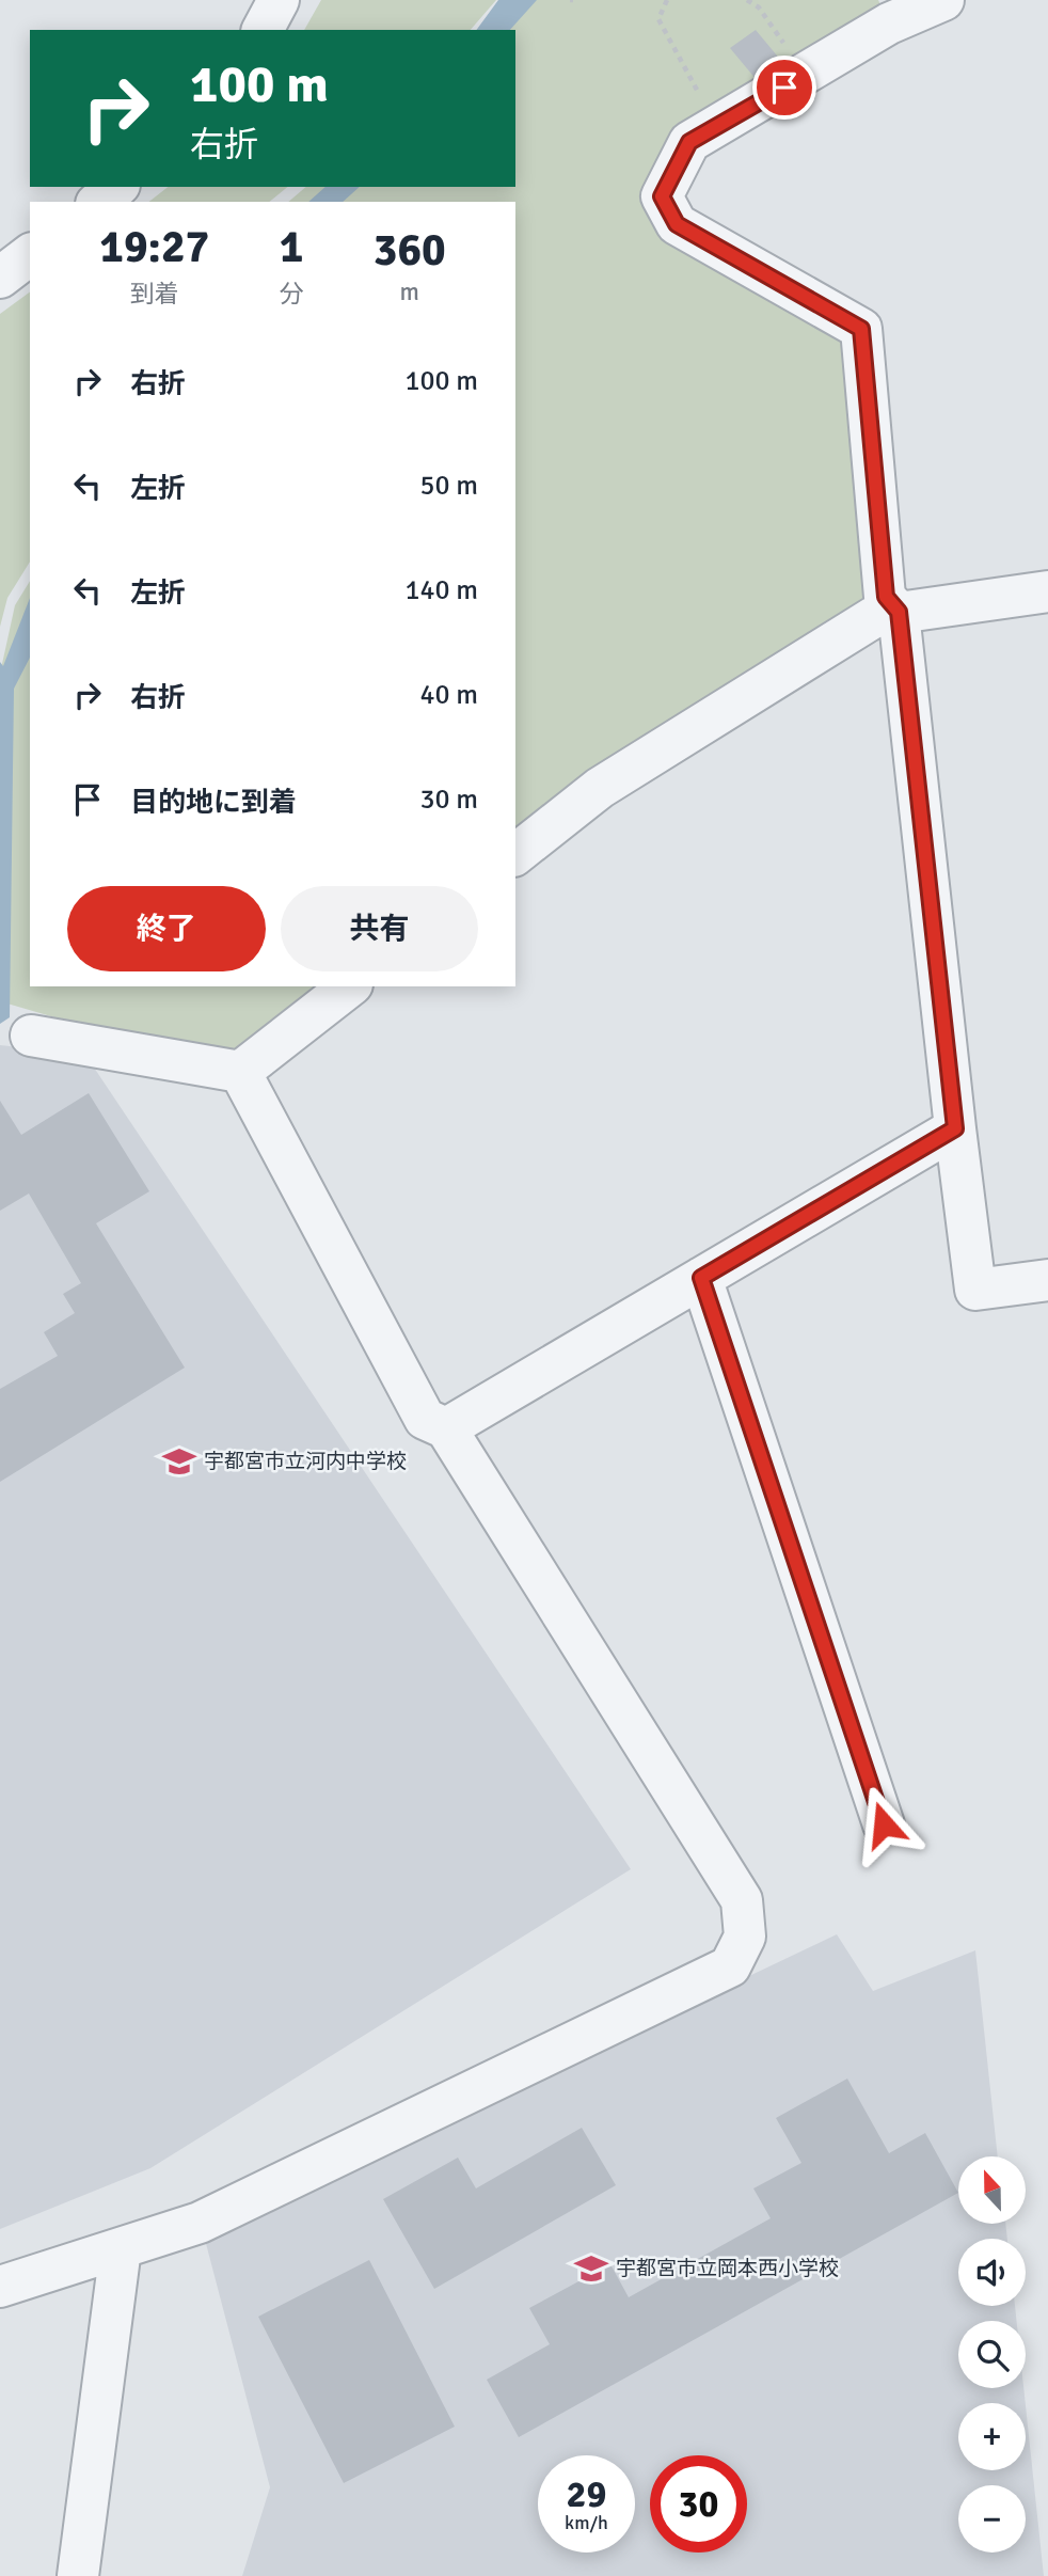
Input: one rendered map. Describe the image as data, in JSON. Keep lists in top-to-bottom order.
{
  "places": {
    "school or university": ["宇都宮市立河内中学校", "宇都宮市立岡本西小学校"]
  },
  "north": "top",
  "page": {
    "turn": ["100 m", "右折"],
    "eta": [
      "19:27",
      "到着",
      "1",
      "分",
      "360",
      "m"
    ],
    "list": [
      {
        "name": "右折",
        "value": "100 m"
      },
      {
        "name": "左折",
        "value": "50 m"
      },
      {
        "name": "左折",
        "value": "140 m"
      },
      {
        "name": "右折",
        "value": "40 m"
      },
      {
        "name": "目的地に到着",
        "value": "30 m"
      }
    ],
    "buttons": ["終了", "共有"],
    "map_buttons": ["+", "−"],
    "speed": "29 km/h",
    "limit": "30"
  }
}
